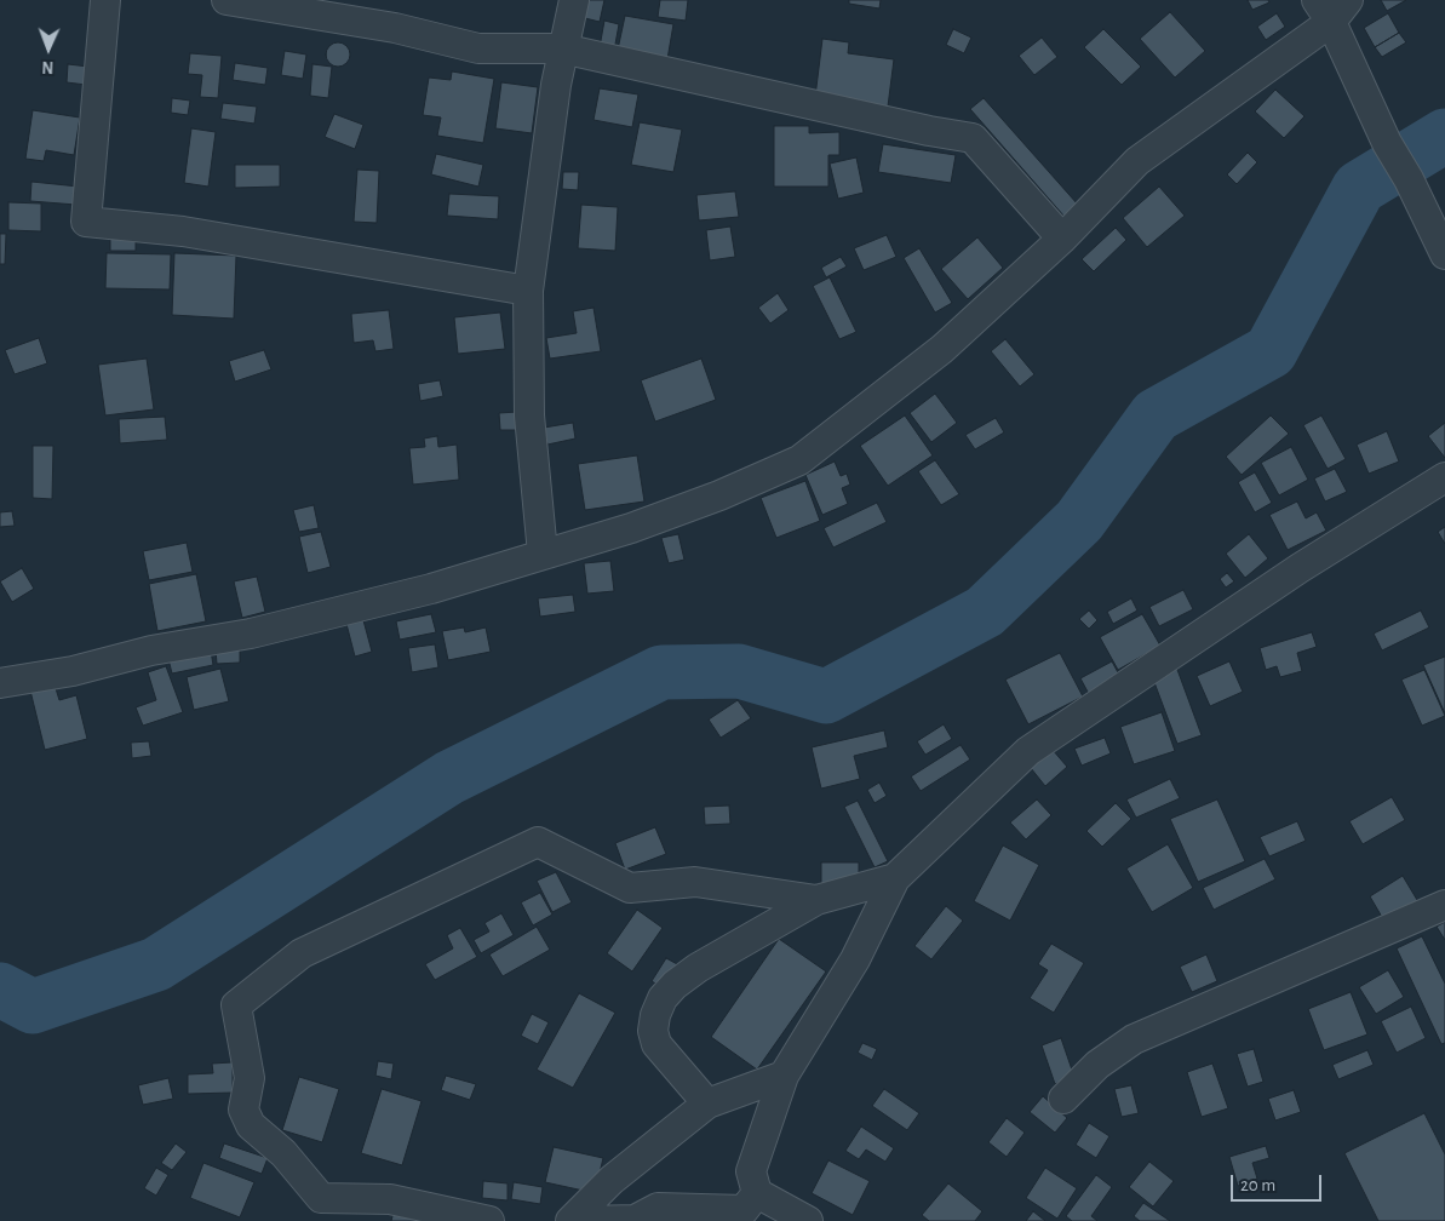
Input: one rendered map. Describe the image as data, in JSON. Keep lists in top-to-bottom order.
{
  "scale_bar": "20 m",
  "north": "bottom"
}
